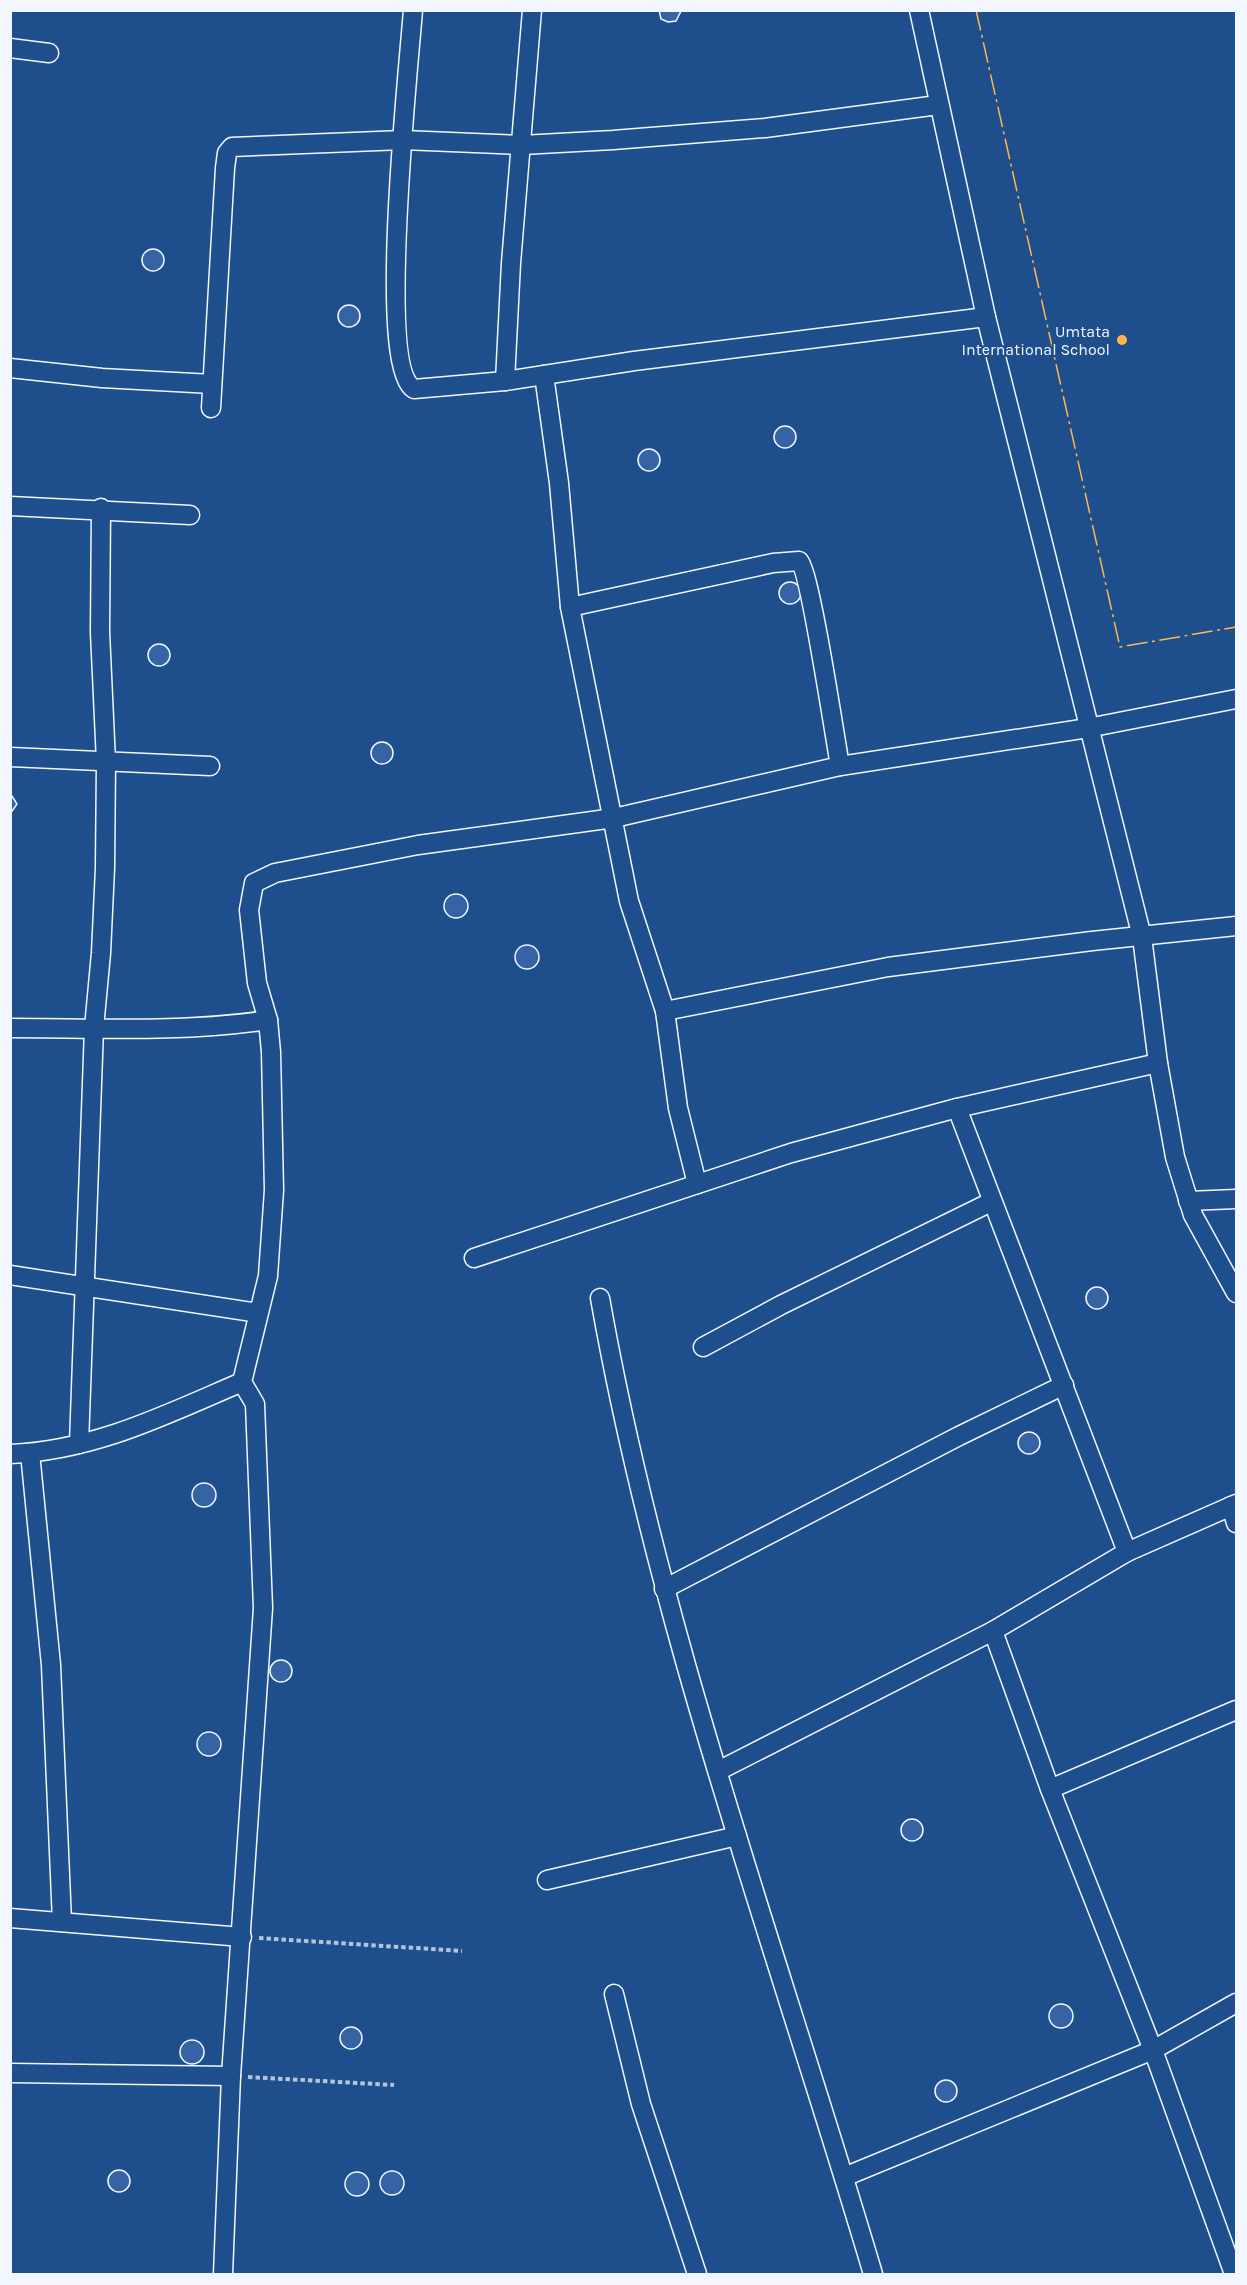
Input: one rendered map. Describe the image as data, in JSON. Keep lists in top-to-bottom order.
{
  "places": ["Umtata International School"]
}
